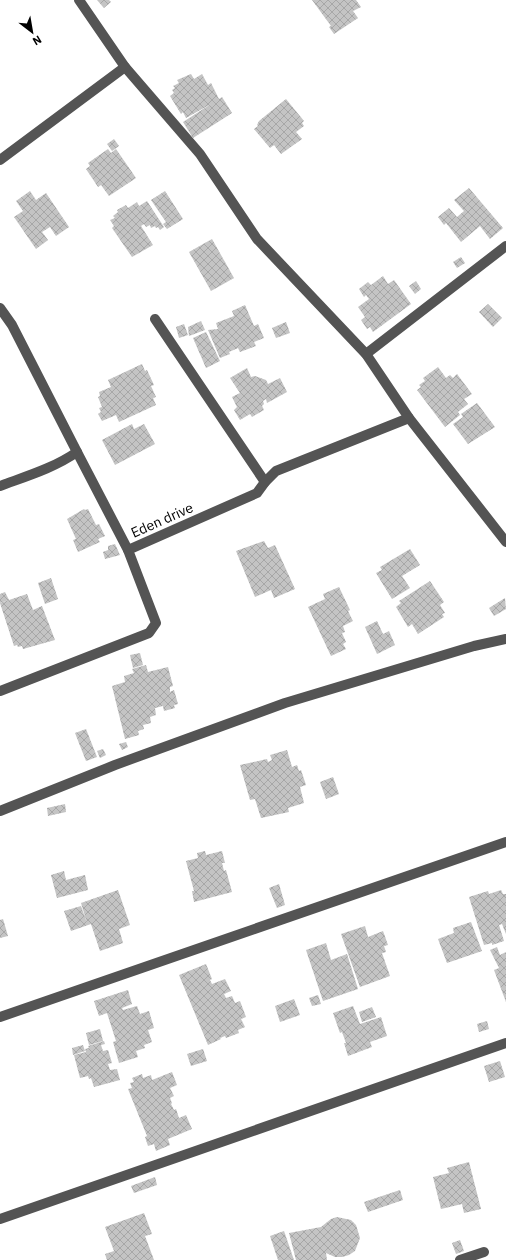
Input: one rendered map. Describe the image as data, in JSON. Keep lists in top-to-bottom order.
{
  "streets": {
    "street": ["Eden drive"]
  },
  "north": "bottom right"
}
